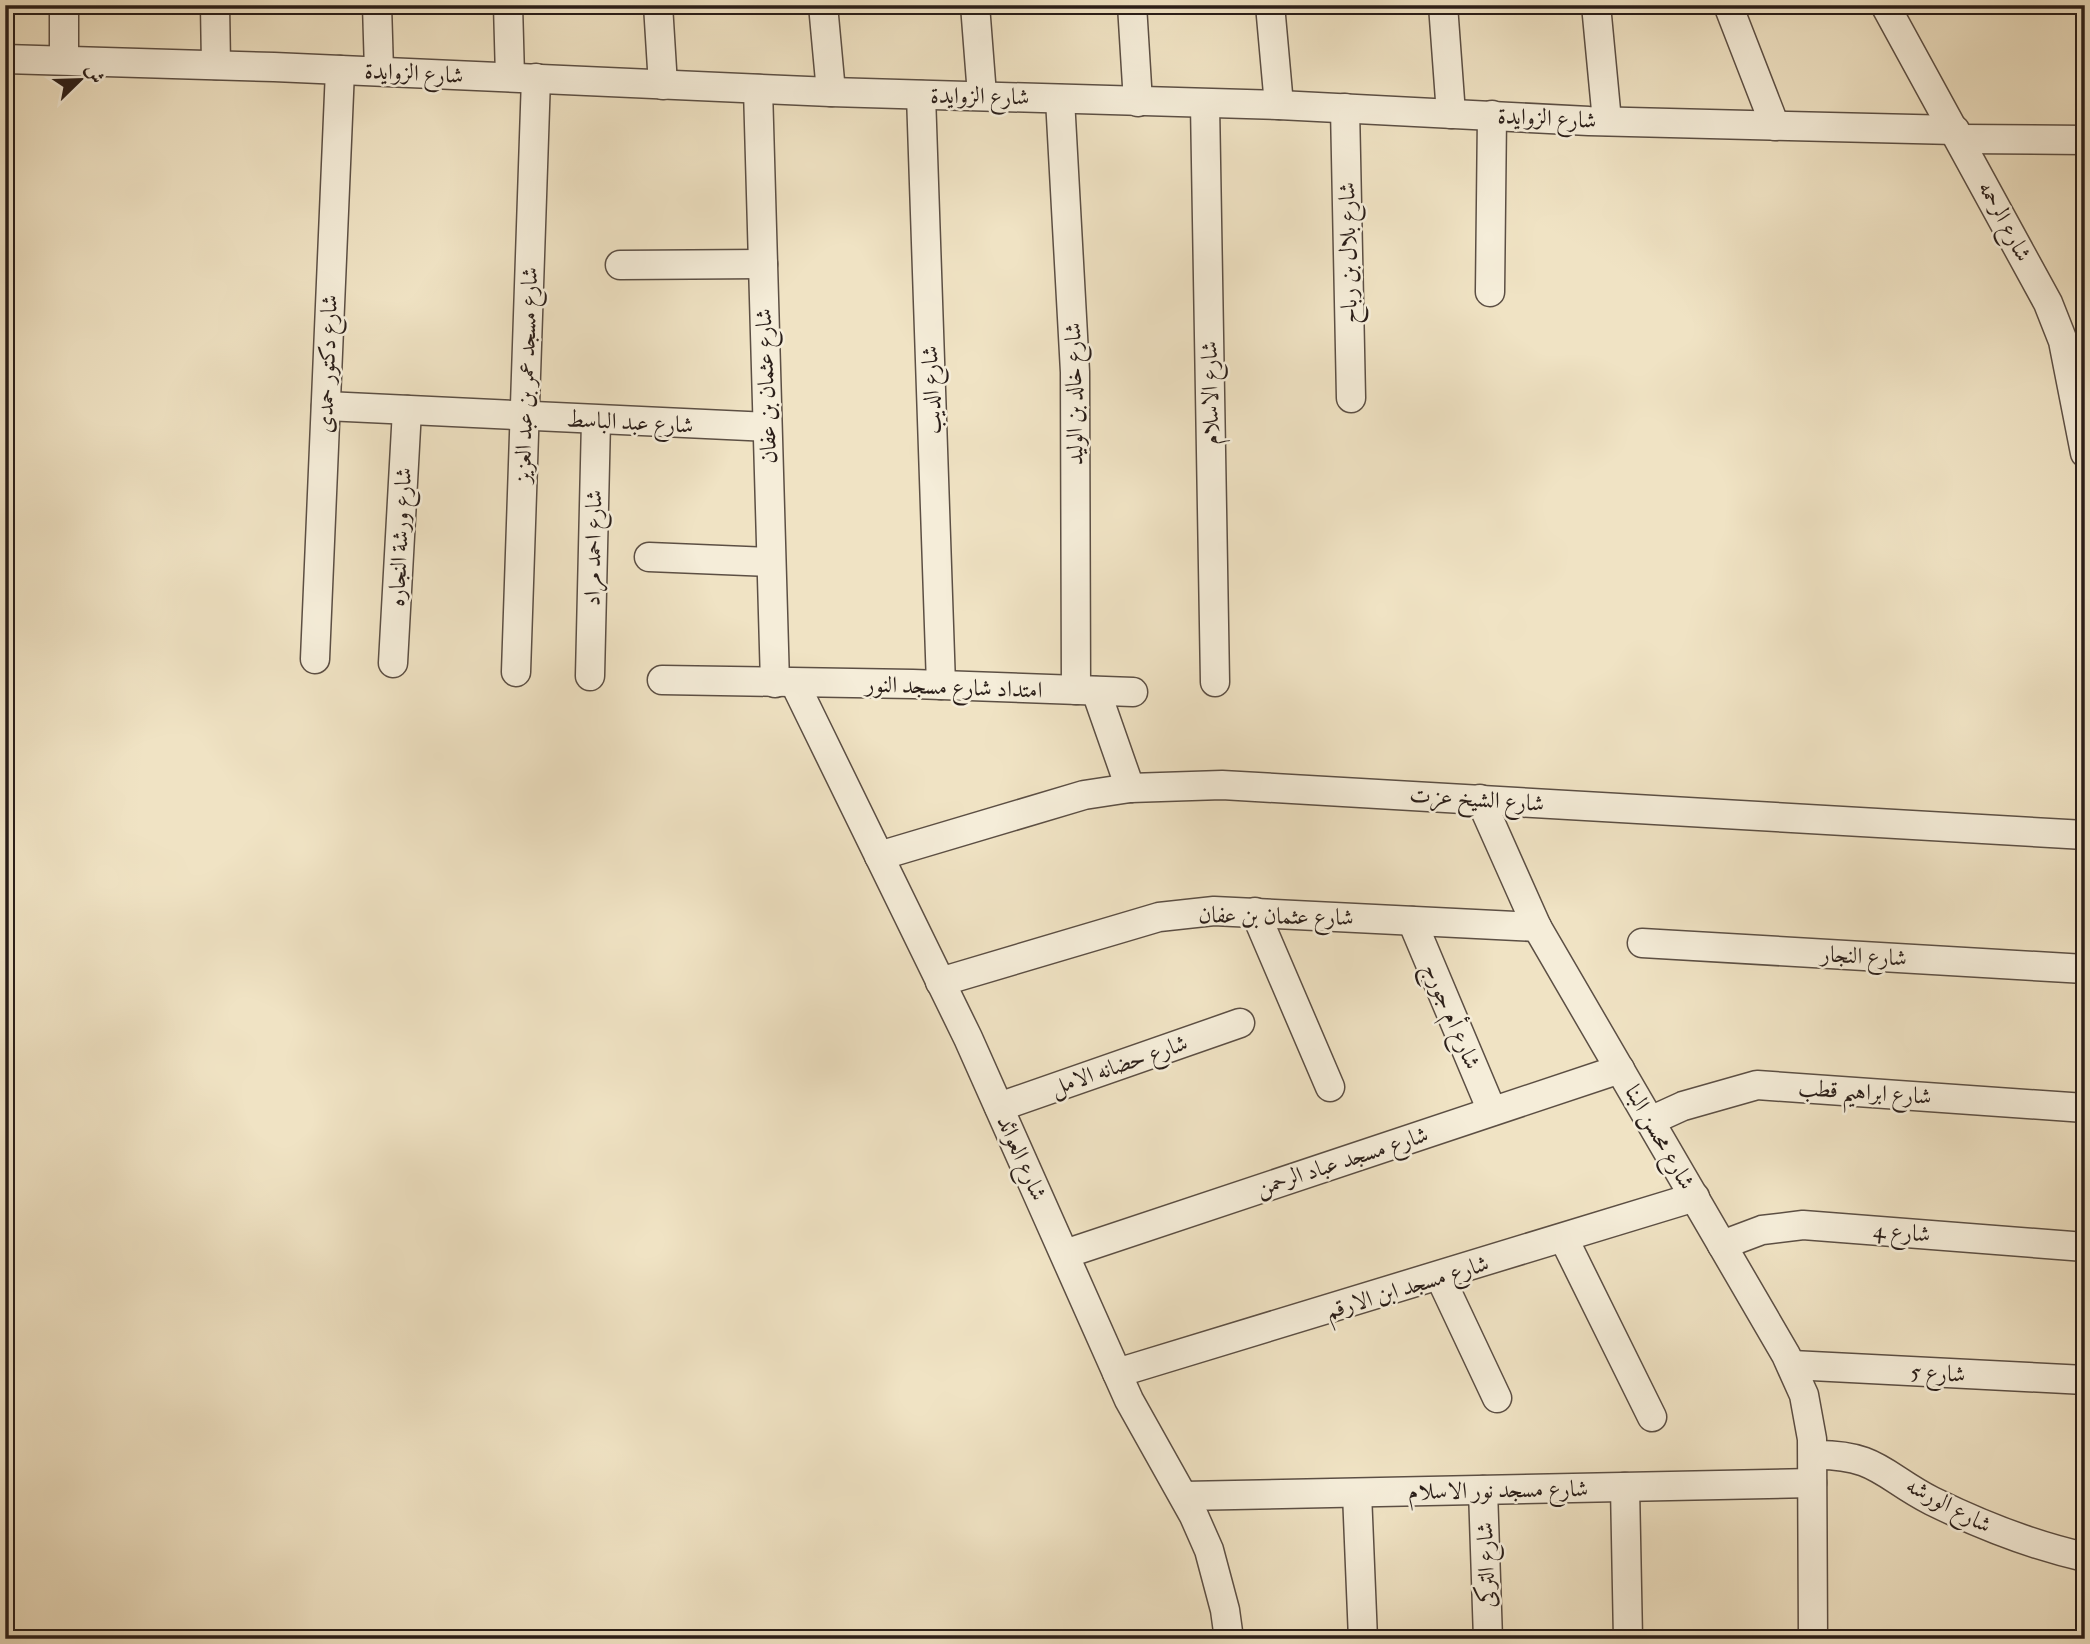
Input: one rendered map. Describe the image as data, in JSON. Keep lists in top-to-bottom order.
{
  "streets": {
    "street": [
      "شارع الزوايدة",
      "شارع الرحمه",
      "شارع بلال بن رباح",
      "شارع دكتور حمدى",
      "شارع مسجد عمر بن عبد العزيز",
      "شارع عثمان بن عفان",
      "شارع الديب",
      "شارع الاسلام",
      "شارع خالد بن الوليد",
      "شارع عبد الباسط",
      "شارع ورشة النجاره",
      "شارع احمد مراد",
      "امتداد شارع مسجد النور",
      "شارع الشيخ عزت",
      "شارع النجار",
      "شارع أم جورج",
      "شارع حضانه الامل",
      "شارع ابراهيم قطب",
      "شارع محسن البنا",
      "شارع العوائد",
      "شارع مسجد عباد الرحمن",
      "شارع 4",
      "شارع مسجد ابن الارقم",
      "شارع 5",
      "شارع مسجد نور الاسلام",
      "شارع الورشه",
      "شارع التركى"
    ]
  },
  "crossings": [
    ["شارع الزوايدة", "شارع الرحمه"],
    ["شارع الزوايدة", "شارع بلال بن رباح"],
    ["شارع الزوايدة", "شارع دكتور حمدى"],
    ["شارع الزوايدة", "شارع مسجد عمر بن عبد العزيز"],
    ["شارع الزوايدة", "شارع عثمان بن عفان"],
    ["شارع الزوايدة", "شارع الديب"],
    ["شارع الزوايدة", "شارع الاسلام"],
    ["شارع الزوايدة", "شارع خالد بن الوليد"],
    ["شارع دكتور حمدى", "شارع عبد الباسط"],
    ["شارع مسجد عمر بن عبد العزيز", "شارع عبد الباسط"],
    ["شارع عثمان بن عفان", "شارع عبد الباسط"],
    ["شارع عثمان بن عفان", "امتداد شارع مسجد النور"],
    ["شارع عثمان بن عفان", "شارع أم جورج"],
    ["شارع عثمان بن عفان", "شارع محسن البنا"],
    ["شارع عثمان بن عفان", "شارع العوائد"],
    ["شارع الديب", "امتداد شارع مسجد النور"],
    ["شارع خالد بن الوليد", "امتداد شارع مسجد النور"],
    ["شارع خالد بن الوليد", "شارع الشيخ عزت"],
    ["شارع عبد الباسط", "شارع ورشة النجاره"],
    ["شارع عبد الباسط", "شارع احمد مراد"],
    ["امتداد شارع مسجد النور", "شارع العوائد"],
    ["شارع الشيخ عزت", "شارع محسن البنا"],
    ["شارع الشيخ عزت", "شارع العوائد"],
    ["شارع أم جورج", "شارع مسجد عباد الرحمن"],
    ["شارع حضانه الامل", "شارع العوائد"],
    ["شارع ابراهيم قطب", "شارع محسن البنا"],
    ["شارع محسن البنا", "شارع مسجد عباد الرحمن"],
    ["شارع محسن البنا", "شارع 4"],
    ["شارع محسن البنا", "شارع مسجد ابن الارقم"],
    ["شارع محسن البنا", "شارع 5"],
    ["شارع محسن البنا", "شارع مسجد نور الاسلام"],
    ["شارع محسن البنا", "شارع الورشه"],
    ["شارع العوائد", "شارع مسجد عباد الرحمن"],
    ["شارع العوائد", "شارع مسجد ابن الارقم"],
    ["شارع العوائد", "شارع مسجد نور الاسلام"],
    ["شارع مسجد نور الاسلام", "شارع الورشه"],
    ["شارع مسجد نور الاسلام", "شارع التركى"]
  ],
  "north": "top right"
}
